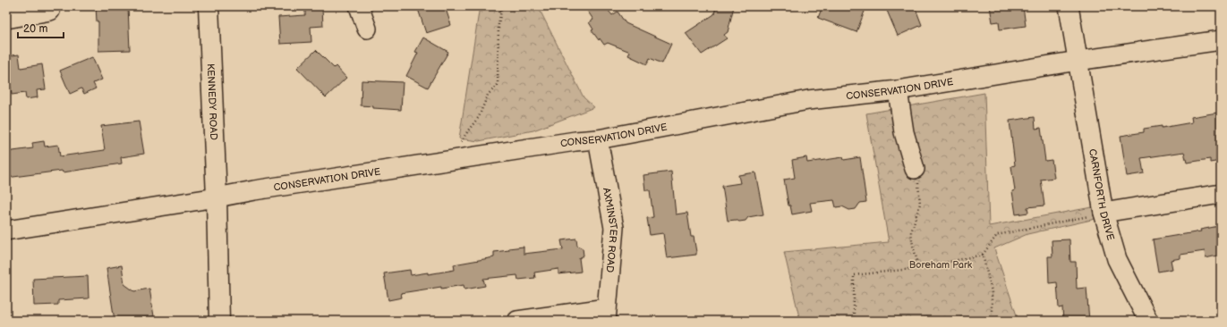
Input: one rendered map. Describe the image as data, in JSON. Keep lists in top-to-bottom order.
{
  "streets": {
    "main road": ["KENNEDY ROAD"],
    "street": ["CONSERVATION DRIVE", "CARNFORTH DRIVE", "AXMINSTER ROAD"]
  },
  "crossings": [
    ["CONSERVATION DRIVE", "KENNEDY ROAD"],
    ["CONSERVATION DRIVE", "CARNFORTH DRIVE"],
    ["CONSERVATION DRIVE", "AXMINSTER ROAD"]
  ],
  "parks": ["Boreham Park"],
  "scale_bar": "20 m"
}
